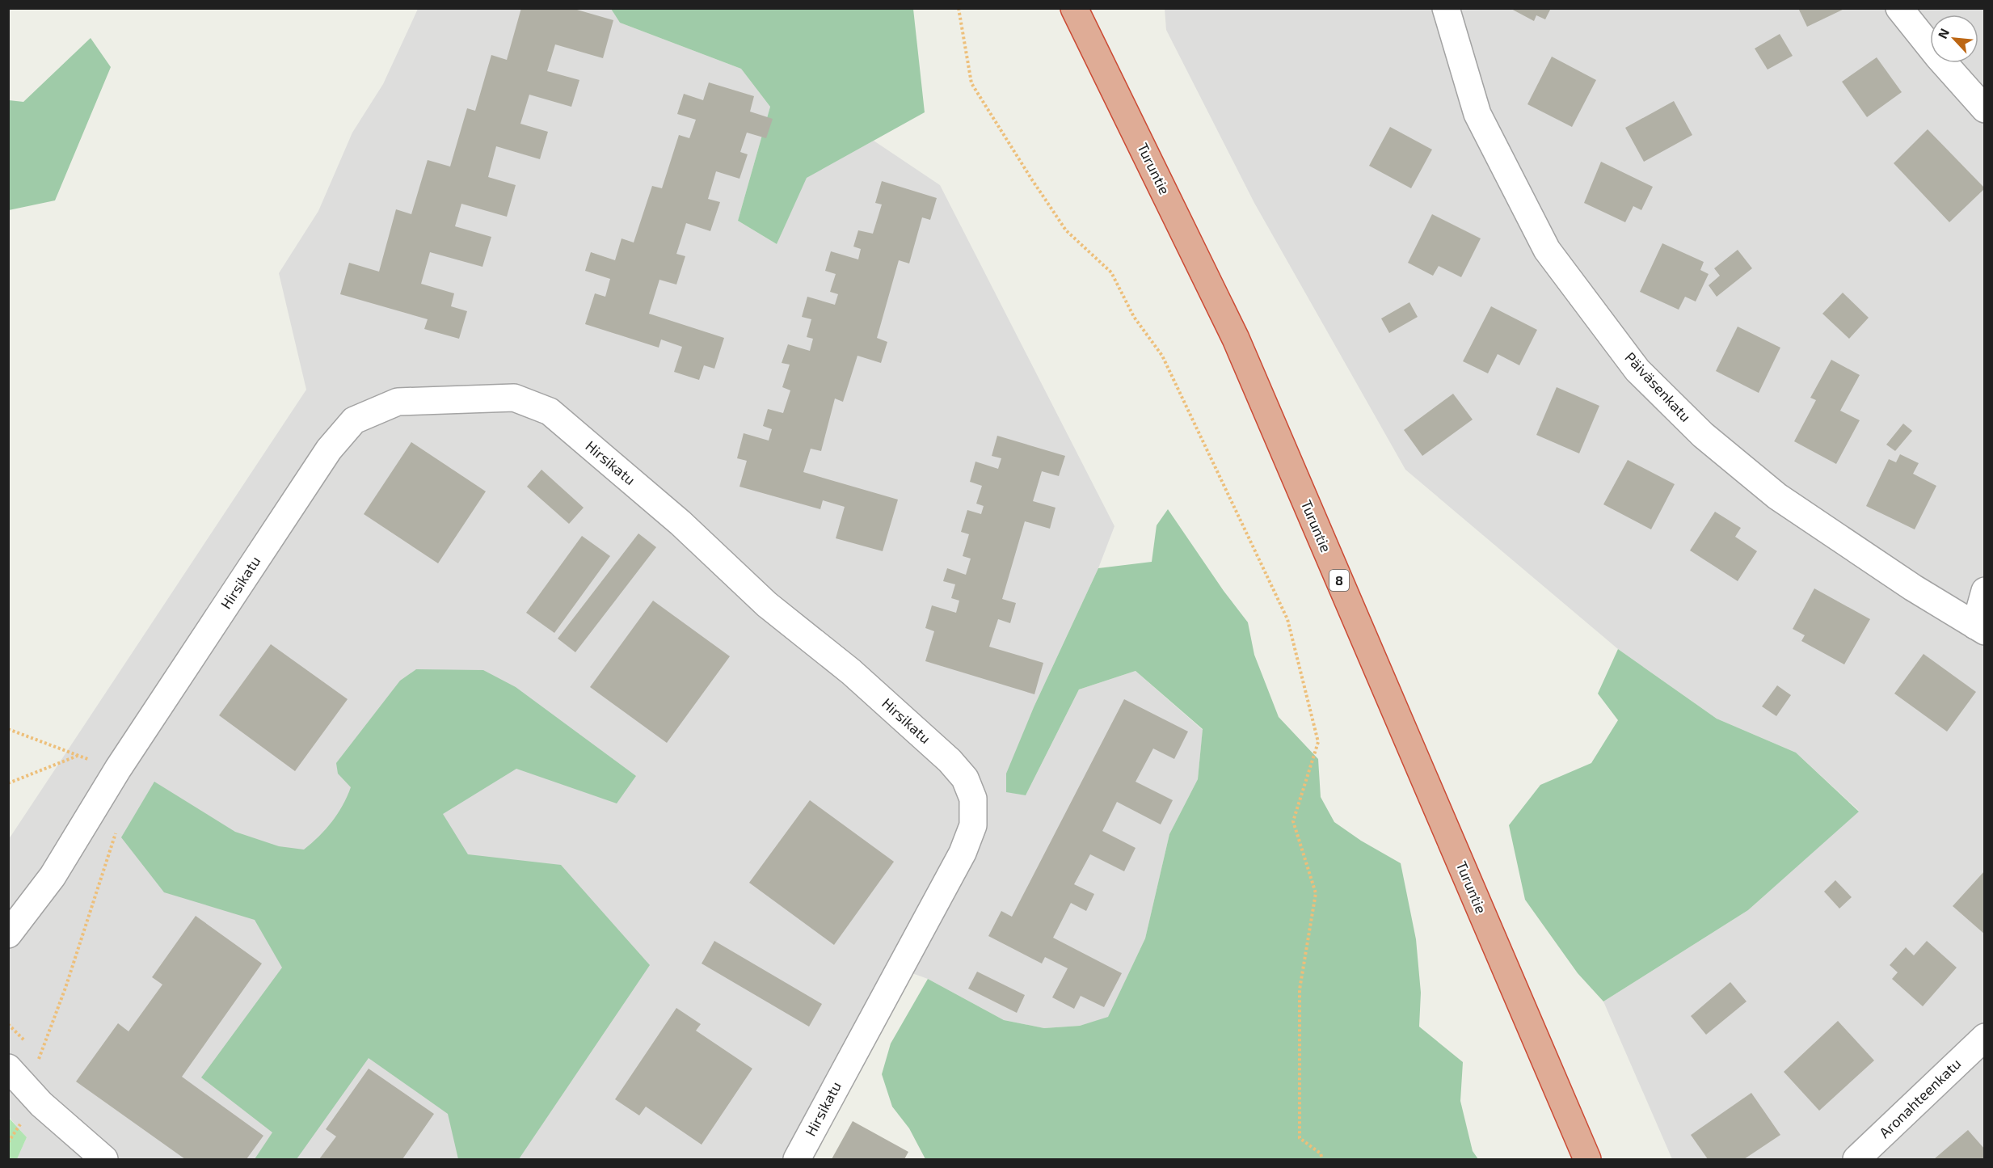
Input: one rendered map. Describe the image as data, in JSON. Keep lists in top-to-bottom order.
{
  "streets": {
    "highway": ["Turuntie", "8"],
    "street": ["Päiväsenkatu", "Hirsikatu", "Aronahteenkatu"]
  },
  "north": "top left"
}
